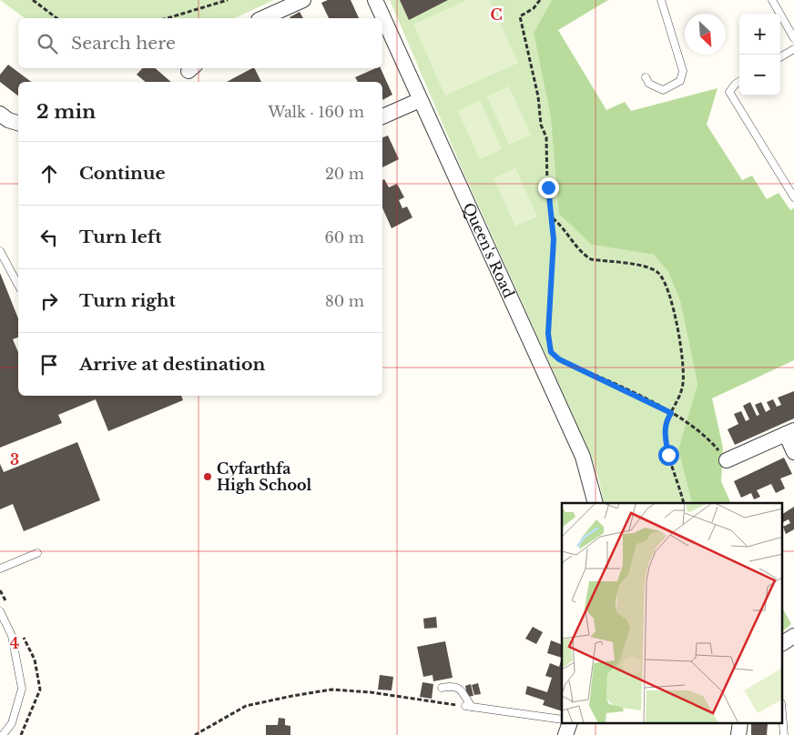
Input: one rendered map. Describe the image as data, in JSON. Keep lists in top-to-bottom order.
{
  "streets": {
    "street": ["Queen's Road"]
  },
  "places": ["Cyfarthfa High School"],
  "north": "bottom right",
  "page": {
    "map_buttons": ["+", "−"],
    "search": "Search here",
    "heading": ["2 min", "Walk · 160 m"],
    "list": [
      ["Continue", "20 m"],
      ["Turn left", "60 m"],
      ["Turn right", "80 m"],
      "Arrive at destination"
    ]
  },
  "grid": {
    "columns": ["C"],
    "rows": ["3", "4"]
  }
}
